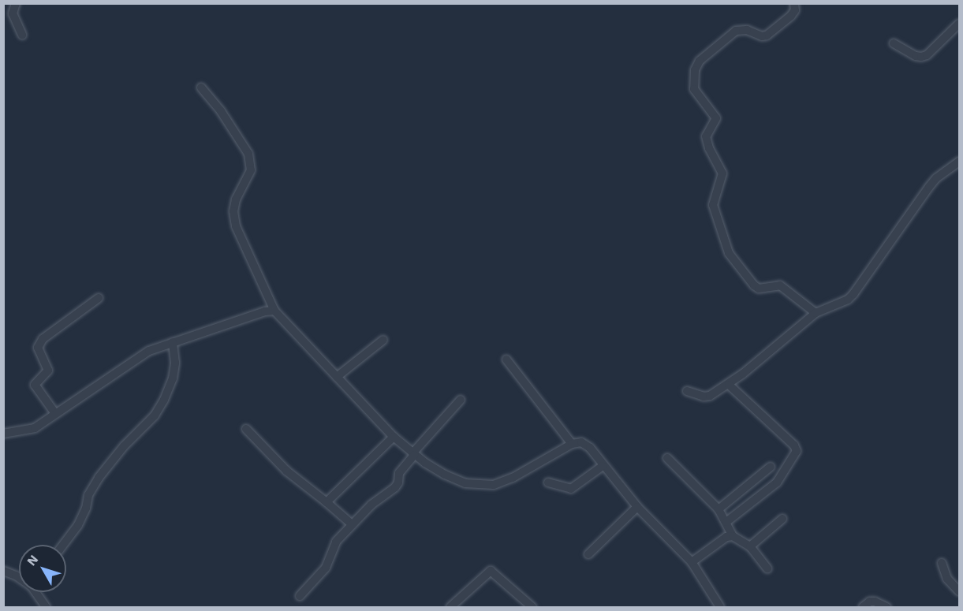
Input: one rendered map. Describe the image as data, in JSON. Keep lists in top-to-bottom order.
{
  "north": "top left"
}
